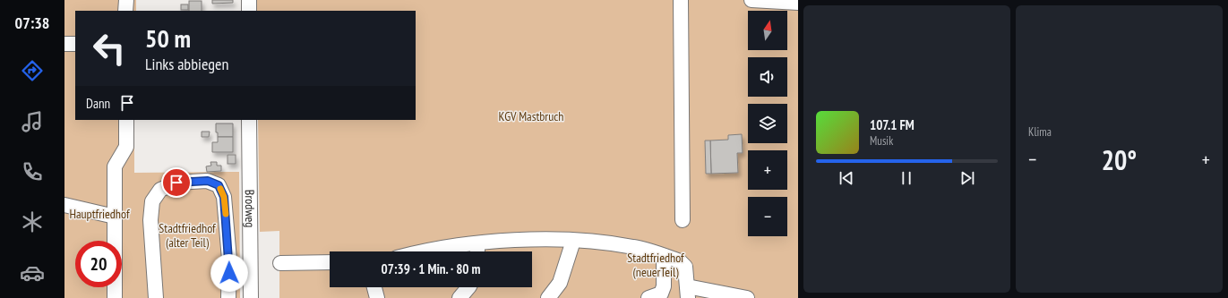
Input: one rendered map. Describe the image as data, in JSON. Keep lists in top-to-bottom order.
{
  "streets": {
    "street": ["Brodweg"]
  },
  "parks": [
    "KGV Mastbruch",
    "Hauptfriedhof",
    "Stadtfriedhof (alter Teil)",
    "Stadtfriedhof (neuerTeil)"
  ],
  "north": "top",
  "page": {
    "tabs": "07:38",
    "tile": "Klima",
    "map_buttons": ["+", "−"],
    "turn": ["50 m", "Links abbiegen"],
    "then": "Dann",
    "song": ["107.1 FM", "Musik"],
    "heat": ["−", "20°", "+"],
    "limit": "20",
    "trip": "07:39 · 1 Min. · 80 m"
  }
}
